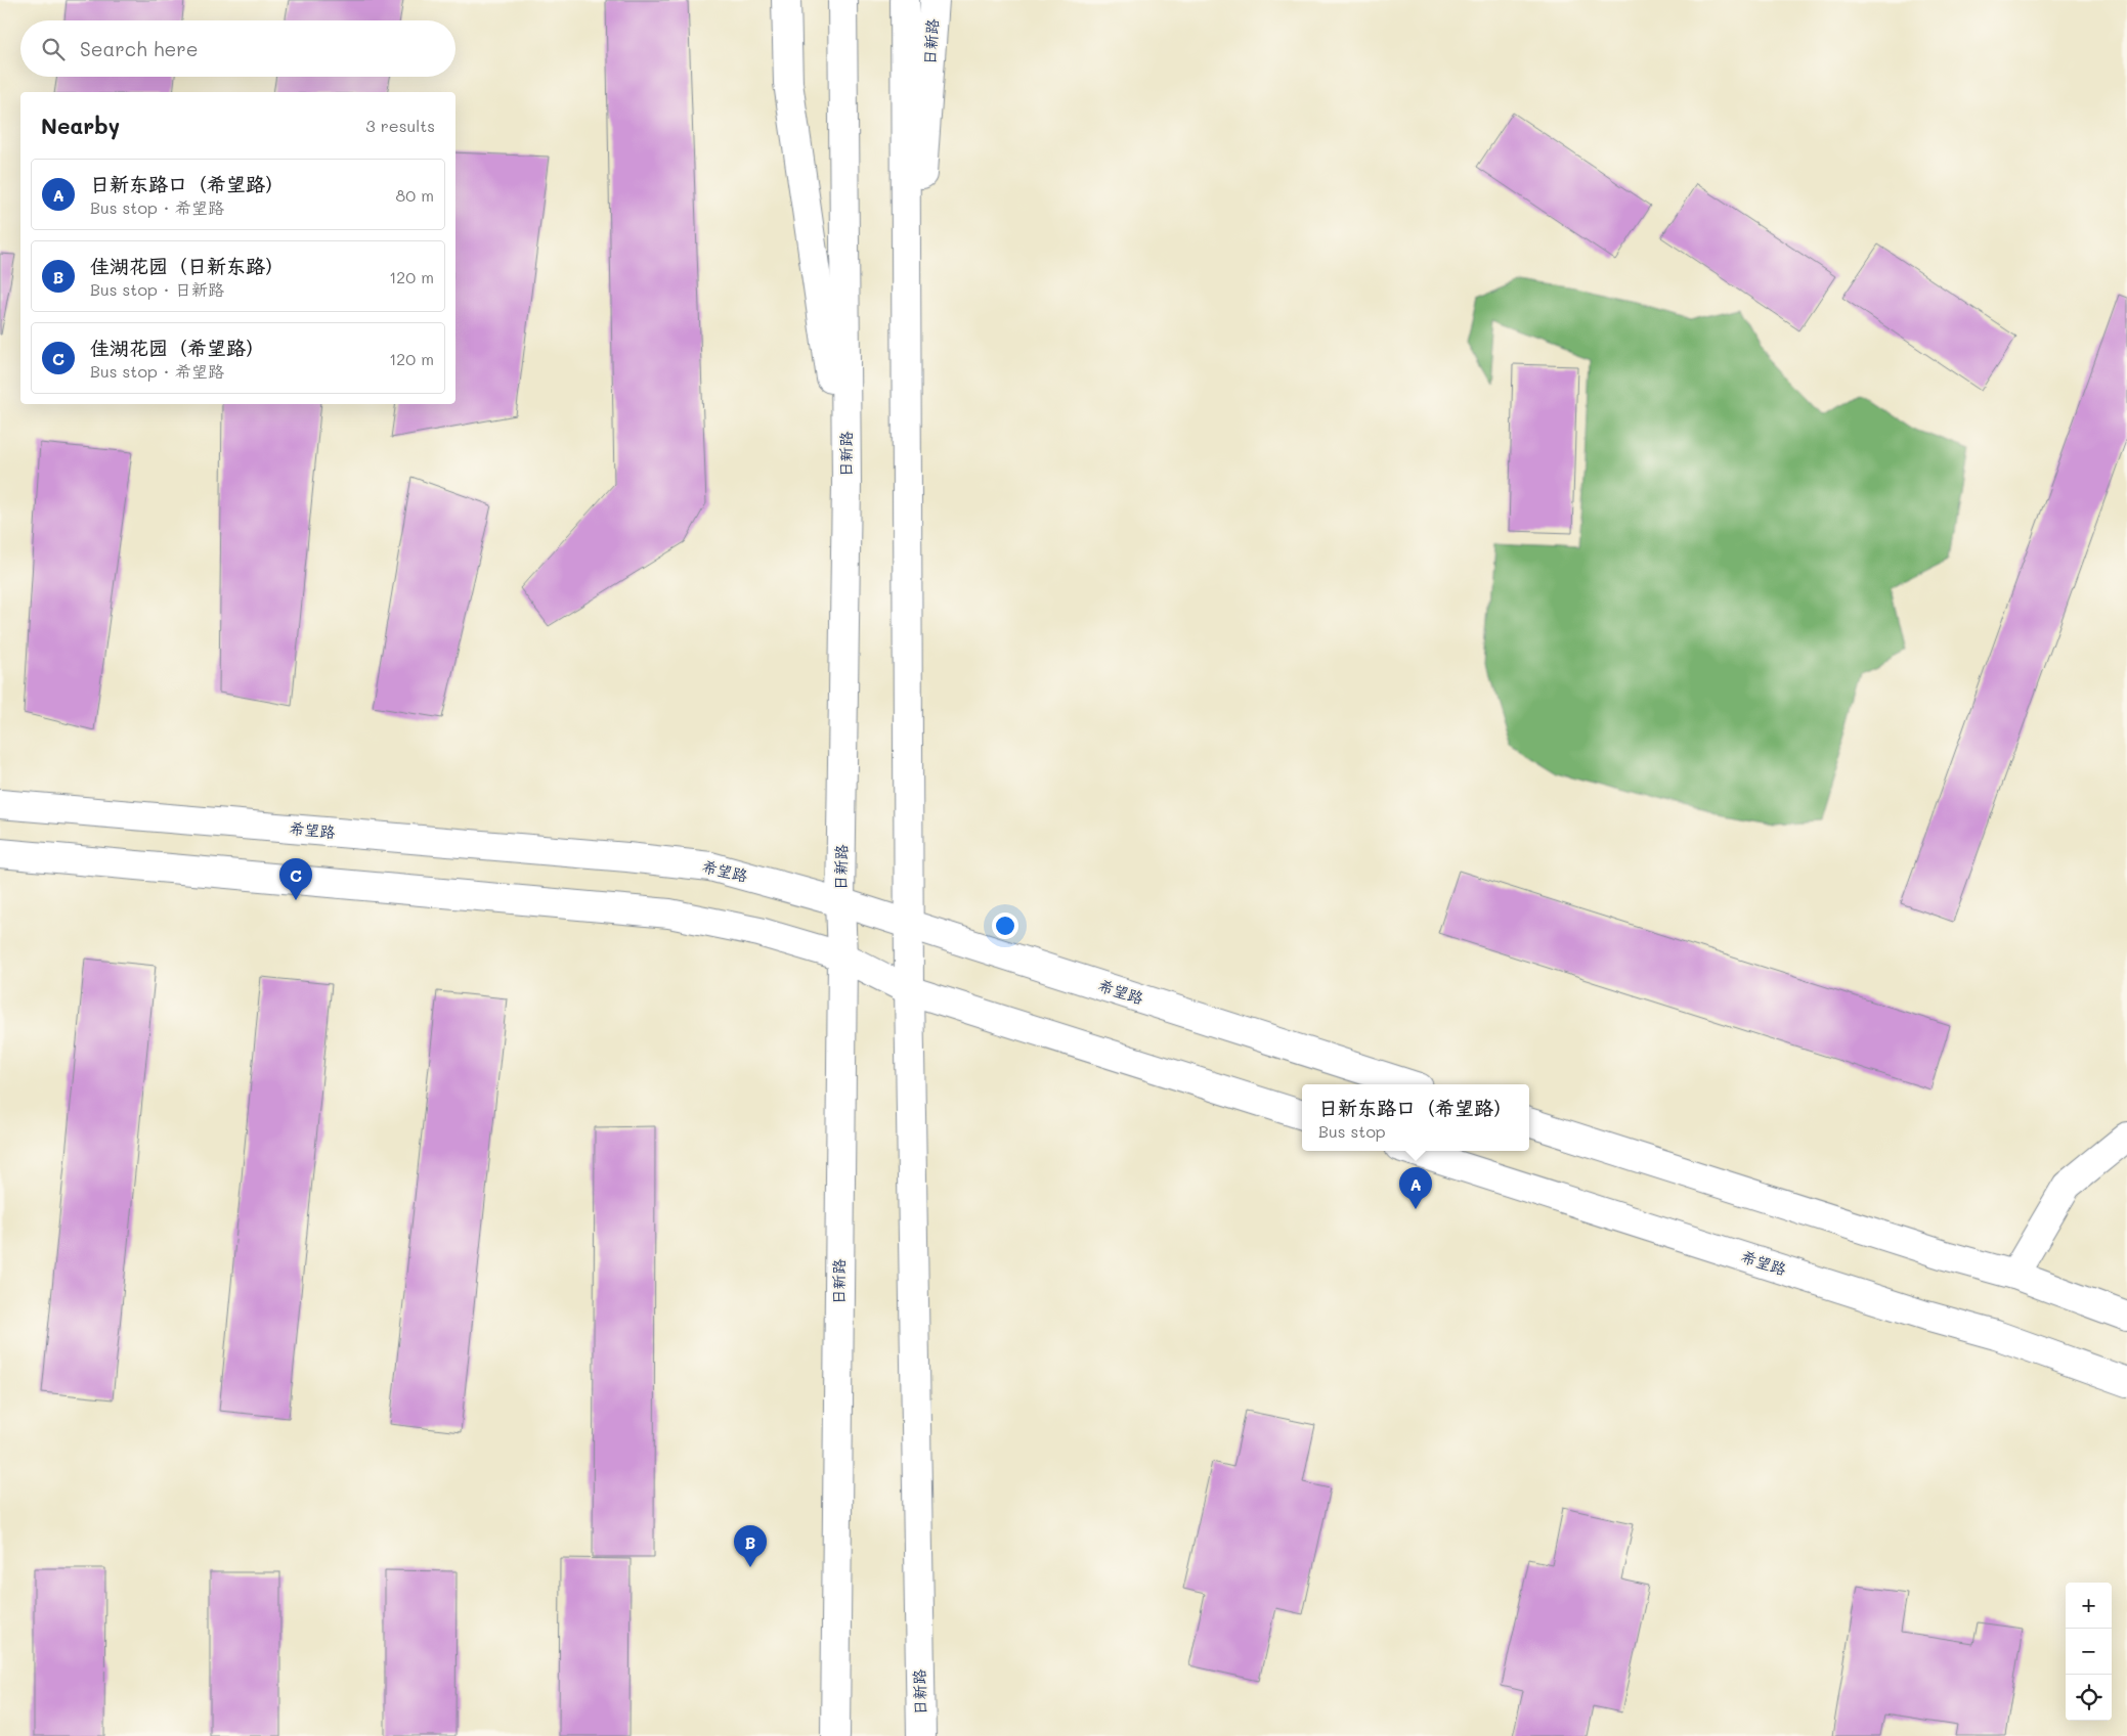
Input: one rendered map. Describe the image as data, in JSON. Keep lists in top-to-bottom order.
{
  "streets": {
    "main road": ["日新路", "希望路"]
  },
  "crossings": [
    ["日新路", "希望路"]
  ],
  "page": {
    "search": "Search here",
    "heading": ["Nearby", "3 results"],
    "list": [
      {
        "mark": "A",
        "name": "日新东路口（希望路）",
        "note": "Bus stop · 希望路",
        "value": "80 m"
      },
      {
        "mark": "B",
        "name": "佳湖花园（日新东路）",
        "note": "Bus stop · 日新路",
        "value": "120 m"
      },
      {
        "mark": "C",
        "name": "佳湖花园（希望路）",
        "note": "Bus stop · 希望路",
        "value": "120 m"
      }
    ],
    "pins": ["C", "A", "B"],
    "popup": ["日新东路口（希望路）", "Bus stop"],
    "map_buttons": ["+", "−"]
  }
}
